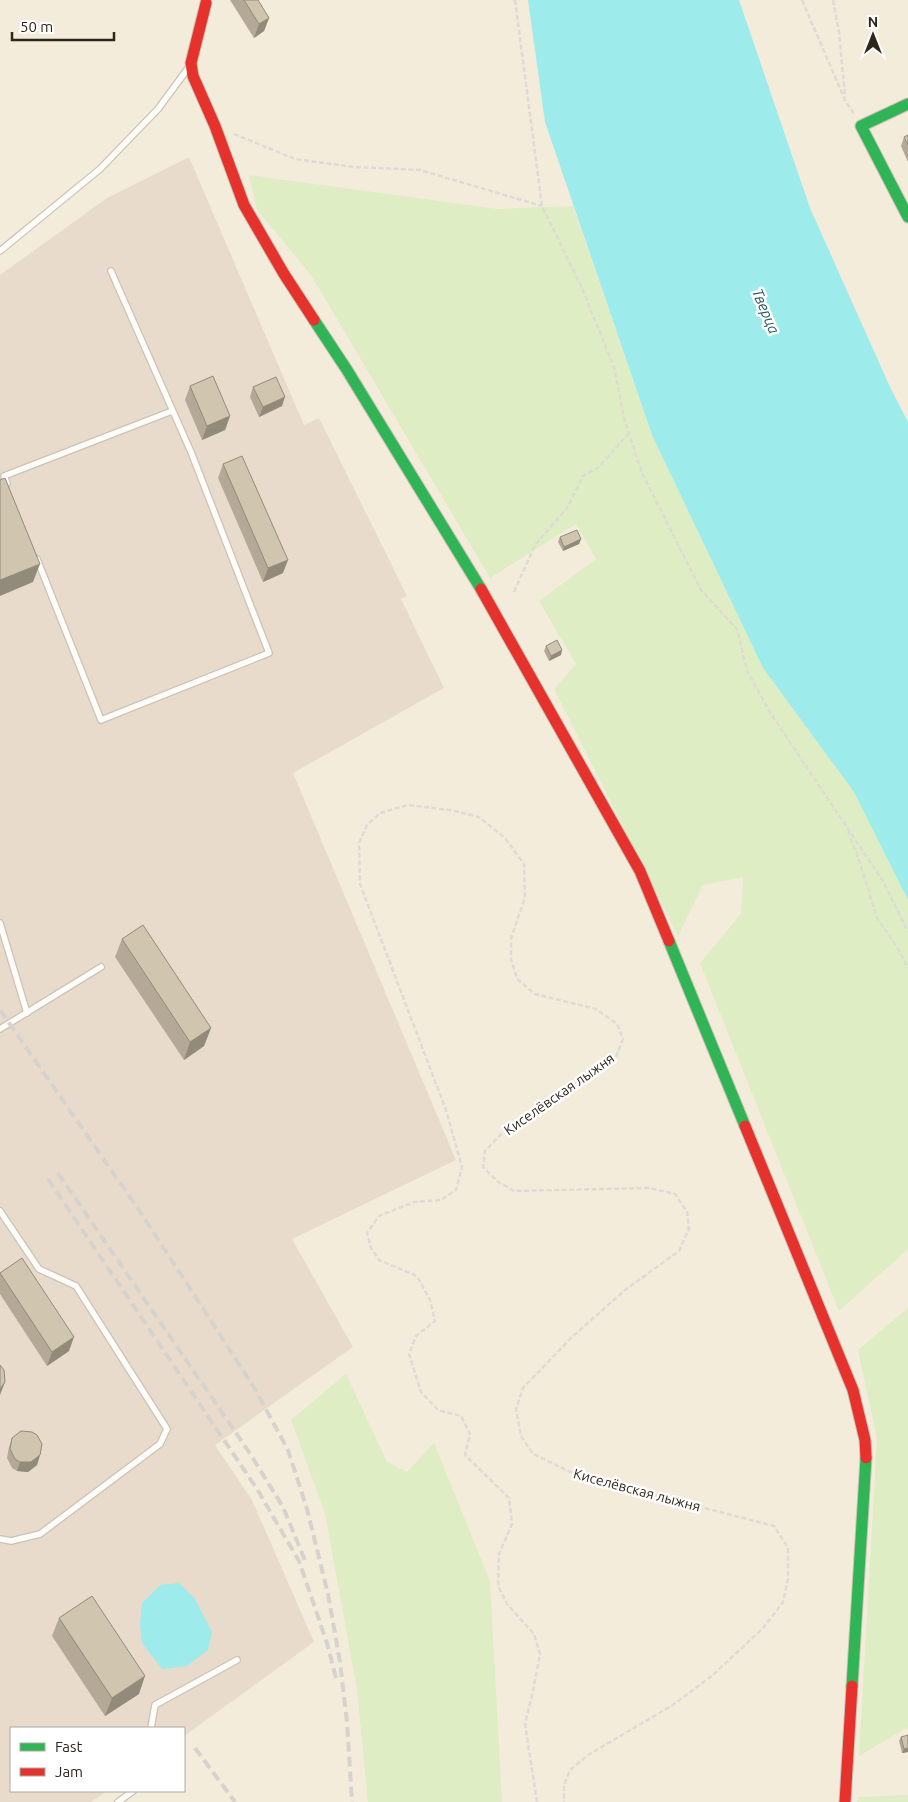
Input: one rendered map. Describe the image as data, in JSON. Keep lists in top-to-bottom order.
{
  "streets": {
    "path": ["Киселёвская лыжня"]
  },
  "water": ["Тверца"],
  "legend": ["Fast", "Jam"],
  "scale_bar": "50 m",
  "north": "top"
}
